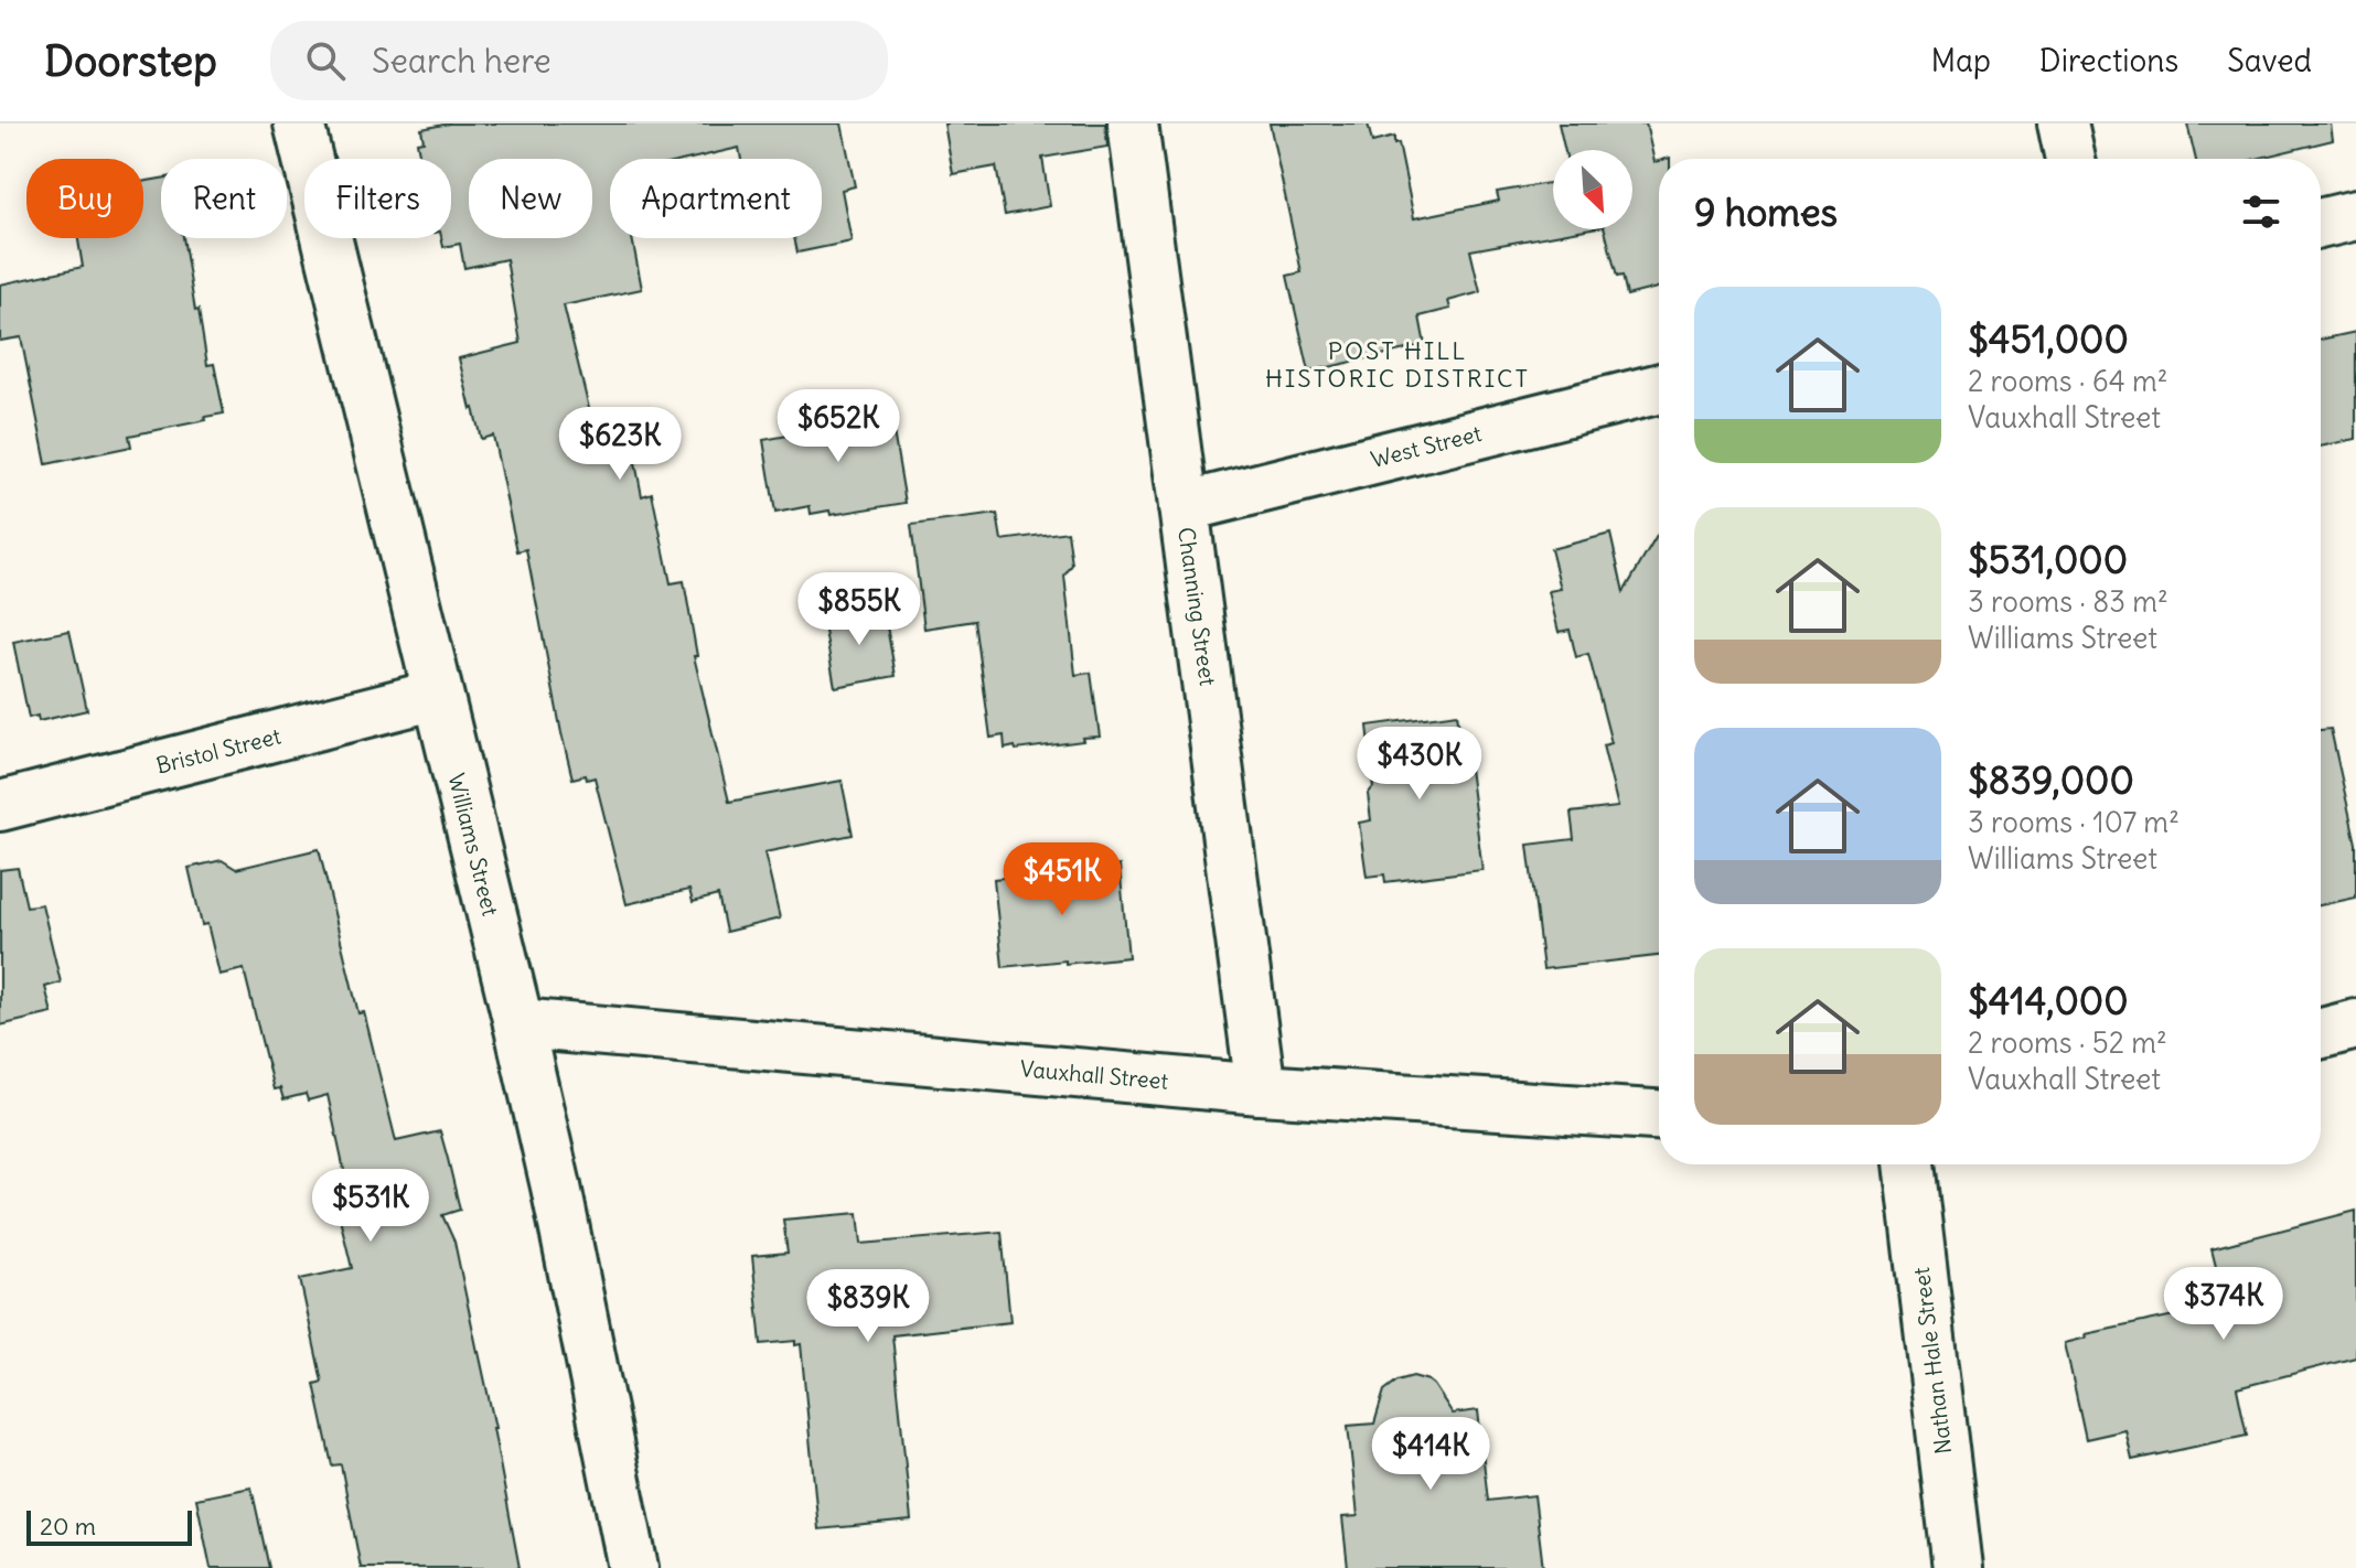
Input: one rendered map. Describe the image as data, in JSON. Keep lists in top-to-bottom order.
{
  "streets": {
    "street": [
      "West Street",
      "Channing Street",
      "Bristol Street",
      "Williams Street",
      "Vauxhall Street",
      "Nathan Hale Street"
    ]
  },
  "crossings": [
    ["West Street", "Channing Street"],
    ["Channing Street", "Vauxhall Street"],
    ["Bristol Street", "Williams Street"],
    ["Williams Street", "Vauxhall Street"]
  ],
  "districts": ["POST HILL HISTORIC DISTRICT"],
  "scale_bar": "20 m",
  "north": "bottom right",
  "page": {
    "header": "Doorstep",
    "search": "Search here",
    "nav": ["Map", "Directions", "Saved"],
    "chip": [
      "Buy",
      "Rent",
      "Filters",
      "New",
      "Apartment"
    ],
    "heading": "9 homes",
    "list": [
      {
        "name": "$451,000",
        "note": "2 rooms · 64 m² · Vauxhall Street"
      },
      {
        "name": "$531,000",
        "note": "3 rooms · 83 m² · Williams Street"
      },
      {
        "name": "$839,000",
        "note": "3 rooms · 107 m² · Williams Street"
      },
      {
        "name": "$414,000",
        "note": "2 rooms · 52 m² · Vauxhall Street"
      }
    ],
    "price": [
      "$652K",
      "$623K",
      "$855K",
      "$430K",
      "$451K",
      "$531K",
      "$374K",
      "$839K",
      "$414K"
    ],
    "scale": "20 m"
  }
}
